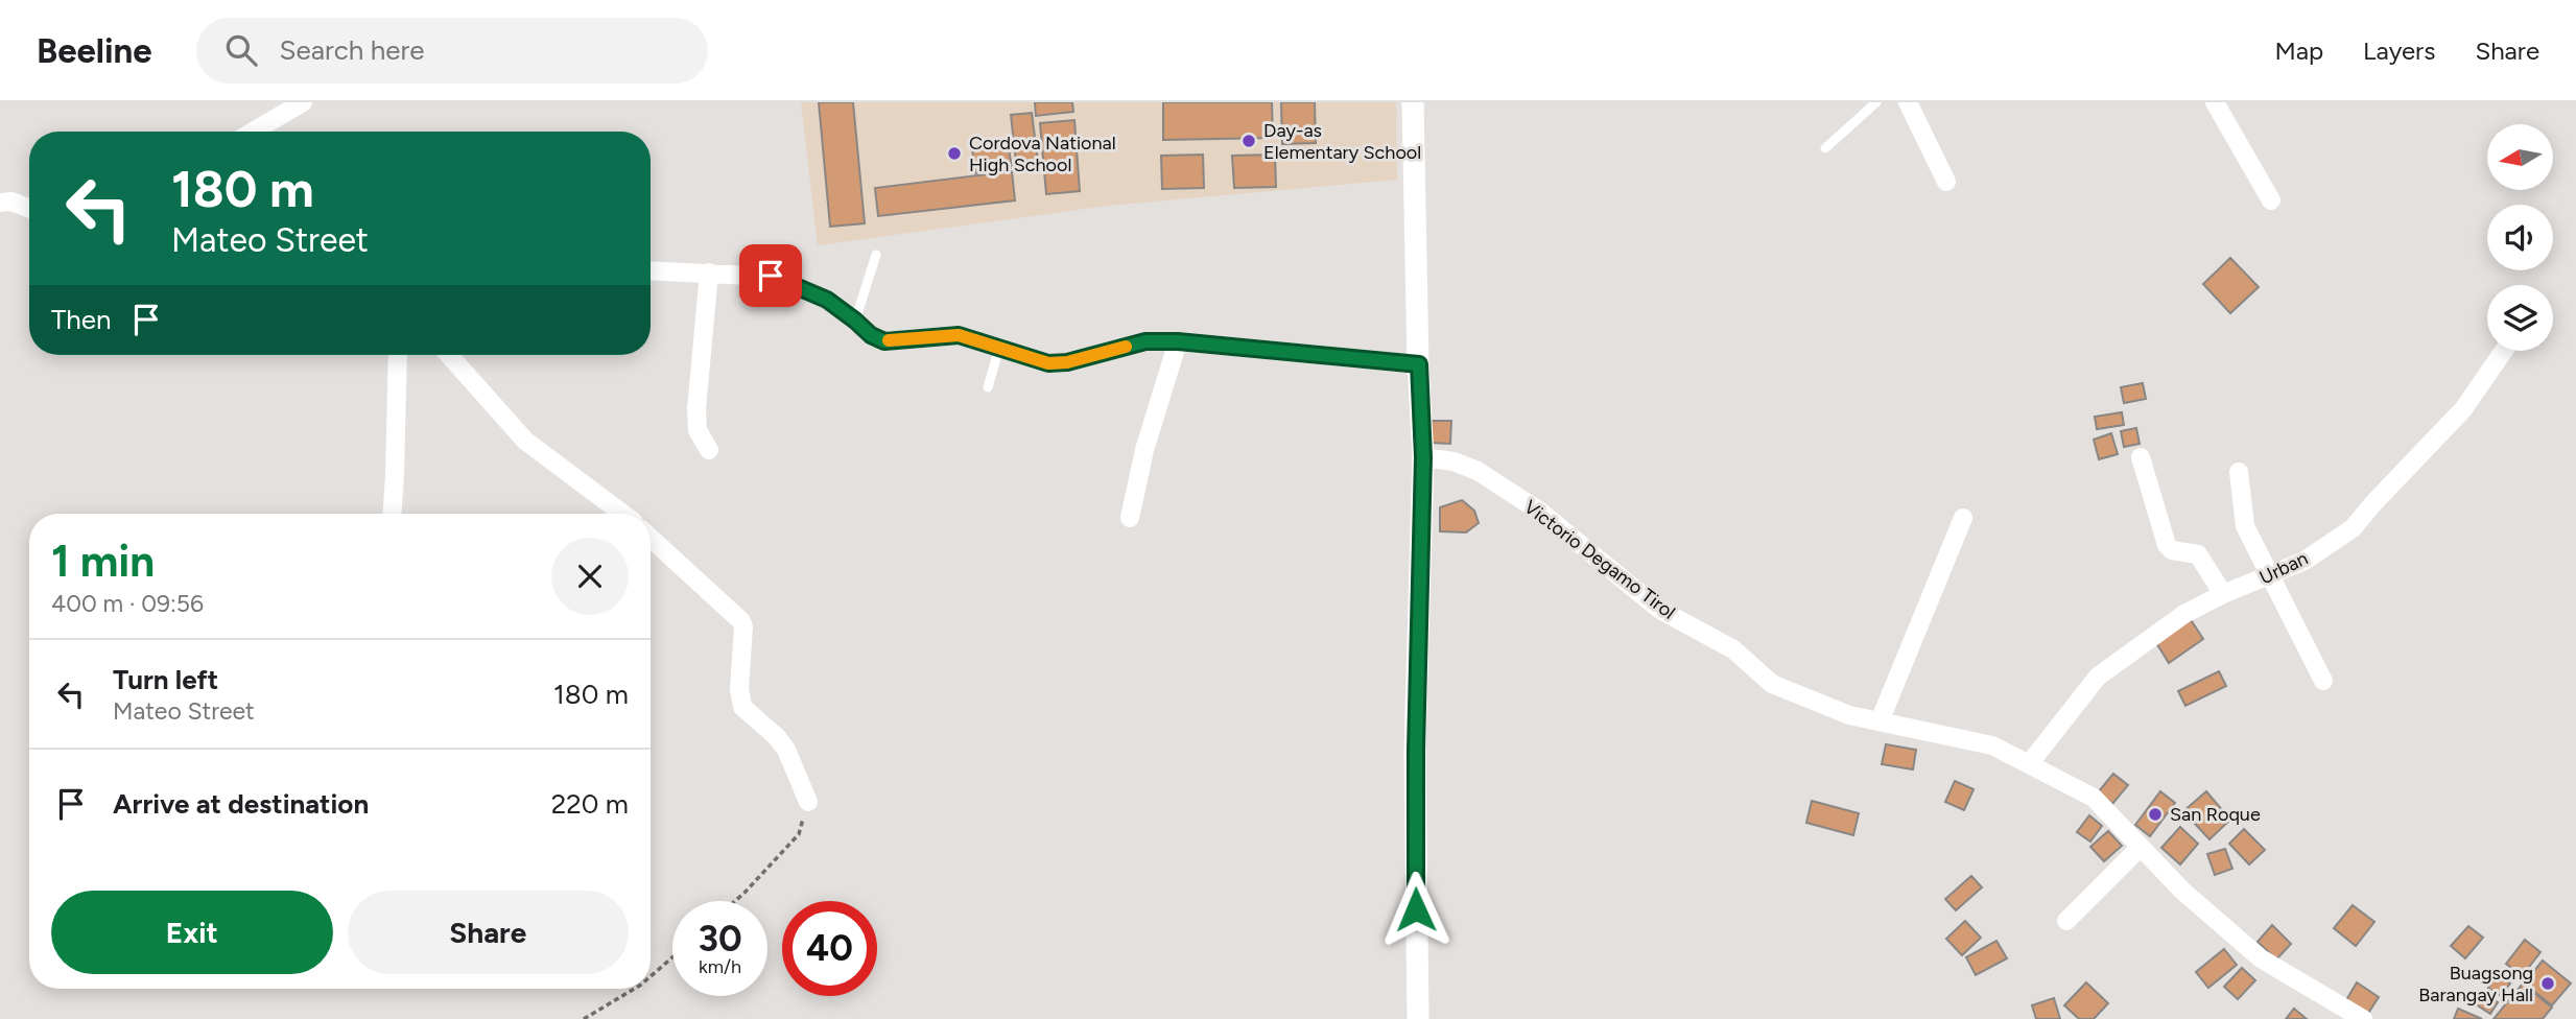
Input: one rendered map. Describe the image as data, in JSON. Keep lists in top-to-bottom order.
{
  "streets": {
    "street": ["Victorio Degamo Tirol", "Urban"]
  },
  "crossings": [
    ["Victorio Degamo Tirol", "Urban"]
  ],
  "places": [
    "Day-as Elementary School",
    "Cordova National High School",
    "San Roque",
    "Buagsong Barangay Hall"
  ],
  "north": "left",
  "page": {
    "header": "Beeline",
    "search": "Search here",
    "nav": ["Map", "Layers", "Share"],
    "turn": ["180 m", "Mateo Street"],
    "then": "Then",
    "heading": ["1 min", "400 m · 09:56"],
    "list": [
      {
        "name": "Turn left",
        "note": "Mateo Street",
        "value": "180 m"
      },
      {
        "name": "Arrive at destination",
        "value": "220 m"
      }
    ],
    "buttons": ["Exit", "Share"],
    "speed": "30 km/h",
    "limit": "40"
  }
}
